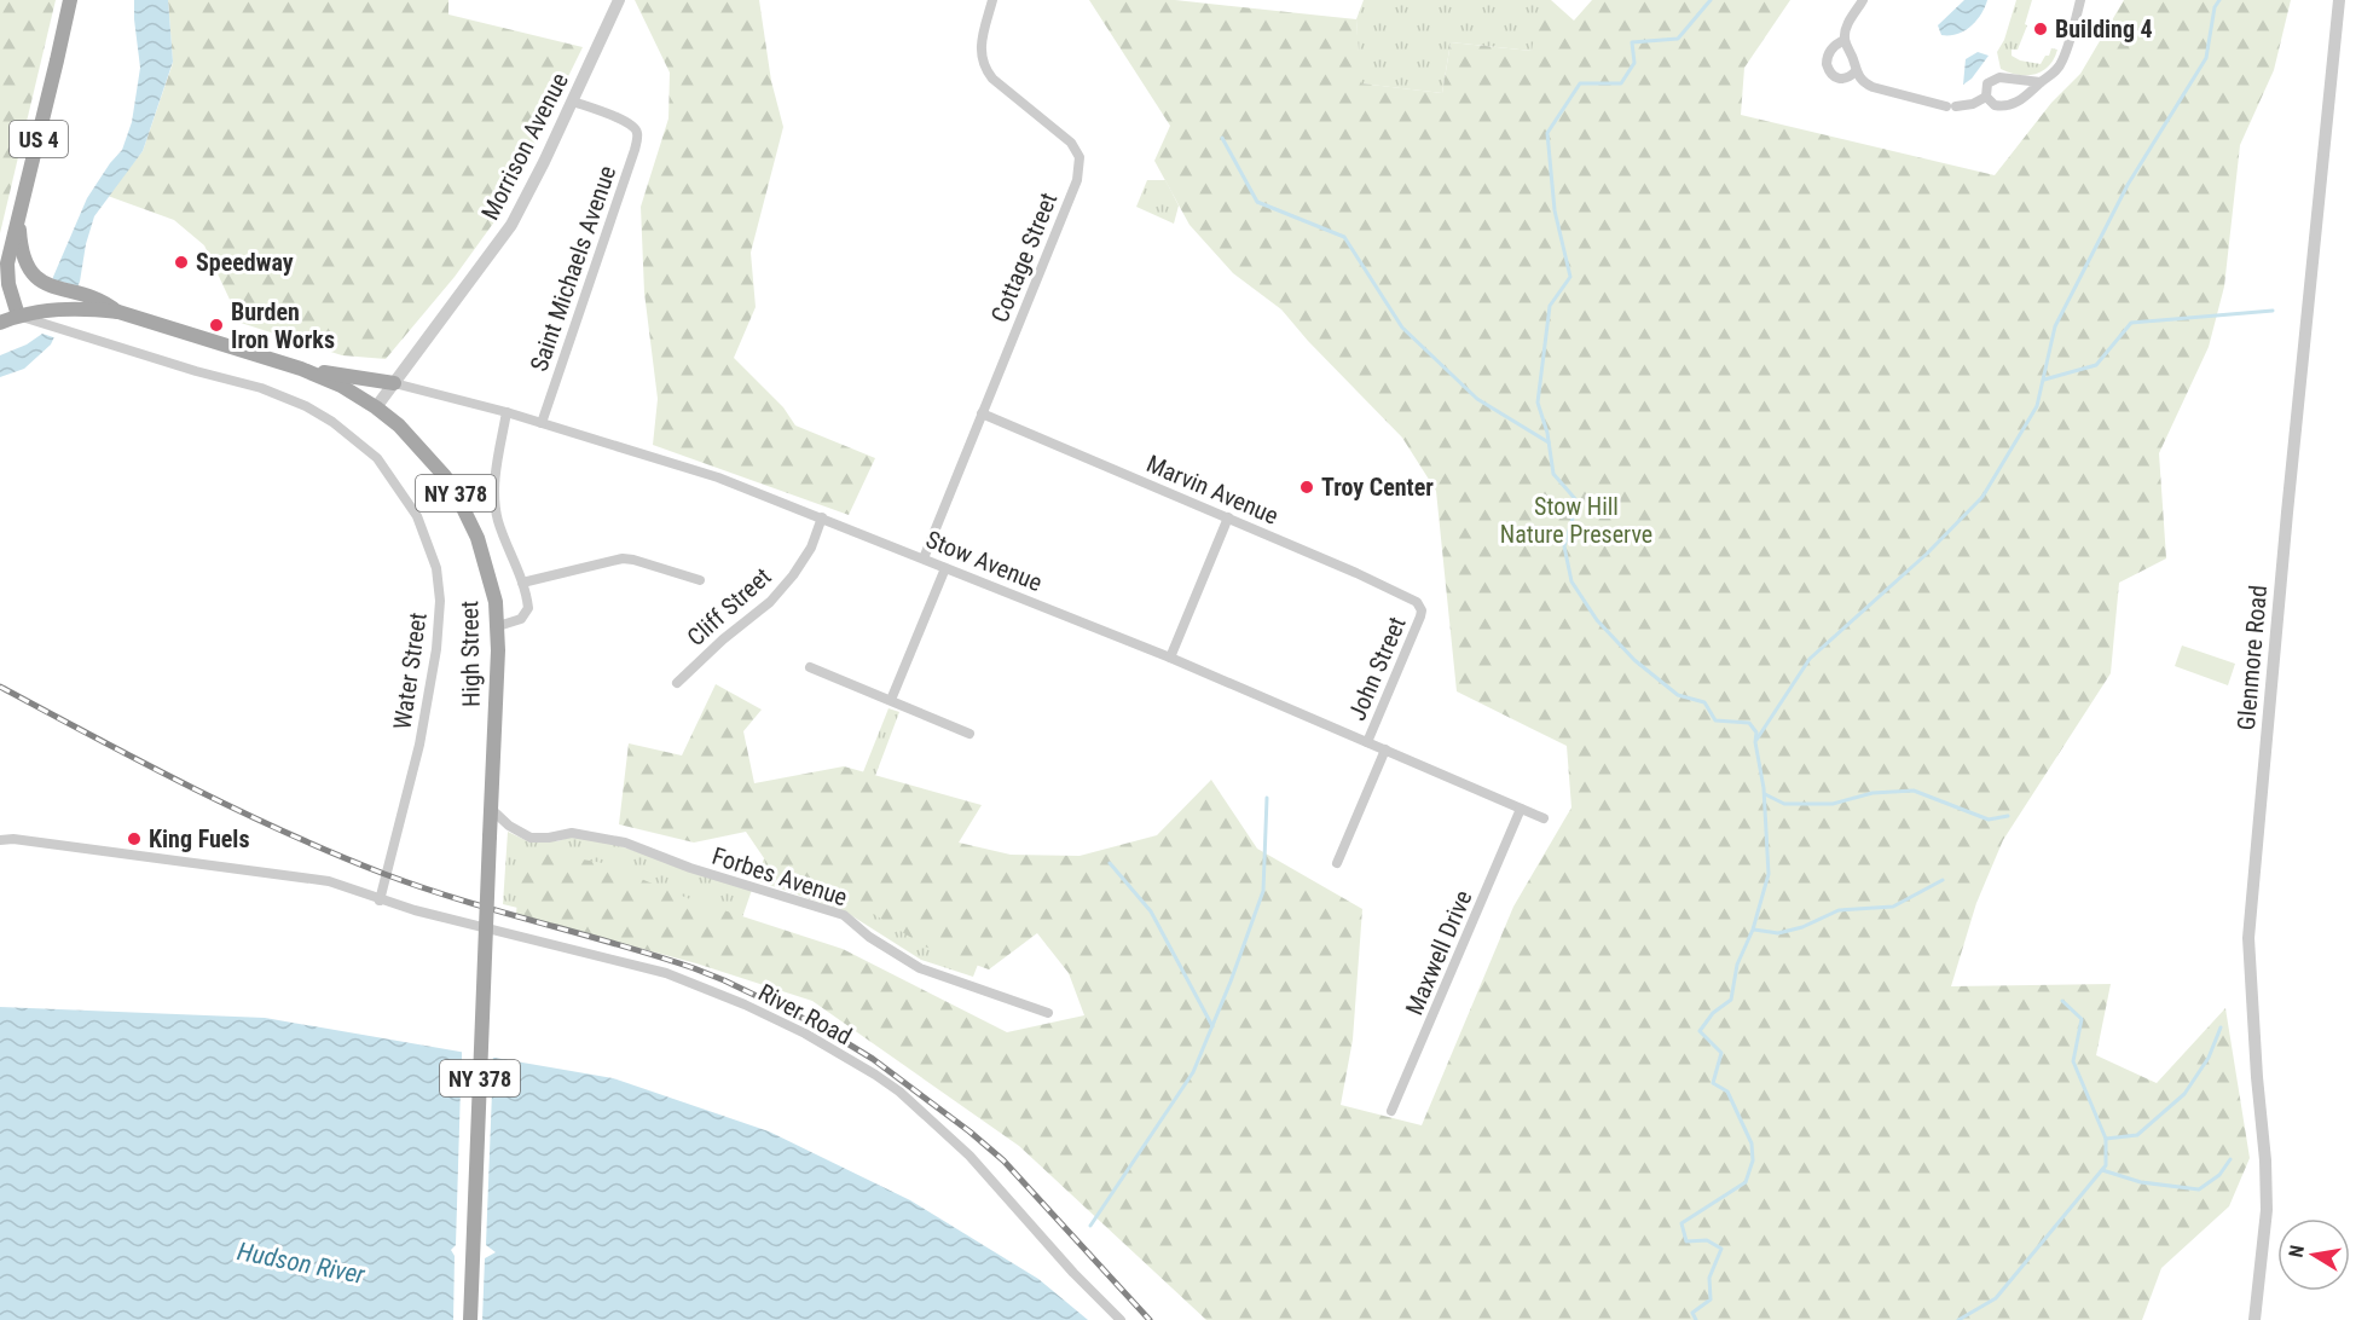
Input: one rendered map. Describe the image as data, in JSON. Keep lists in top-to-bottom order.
{
  "streets": {
    "main road": ["US 4", "NY 378", "High Street"],
    "street": [
      "Morrison Avenue",
      "Cottage Street",
      "Saint Michaels Avenue",
      "Marvin Avenue",
      "Stow Avenue",
      "Cliff Street",
      "Glenmore Road",
      "John Street",
      "Water Street",
      "Forbes Avenue",
      "Maxwell Drive",
      "River Road"
    ]
  },
  "crossings": [
    ["US 4", "High Street"],
    ["Morrison Avenue", "Saint Michaels Avenue"],
    ["Morrison Avenue", "Stow Avenue"],
    ["Morrison Avenue", "High Street"],
    ["Cottage Street", "Marvin Avenue"],
    ["Cottage Street", "Stow Avenue"],
    ["Saint Michaels Avenue", "Stow Avenue"],
    ["Marvin Avenue", "John Street"],
    ["Stow Avenue", "Cliff Street"],
    ["Stow Avenue", "John Street"],
    ["Stow Avenue", "Maxwell Drive"],
    ["High Street", "Forbes Avenue"],
    ["Water Street", "River Road"]
  ],
  "water": ["Hudson River"],
  "parks": ["Stow Hill Nature Preserve"],
  "places": [
    "Building 4",
    "Speedway",
    "Burden Iron Works",
    "Troy Center",
    "King Fuels"
  ],
  "north": "left"
}
